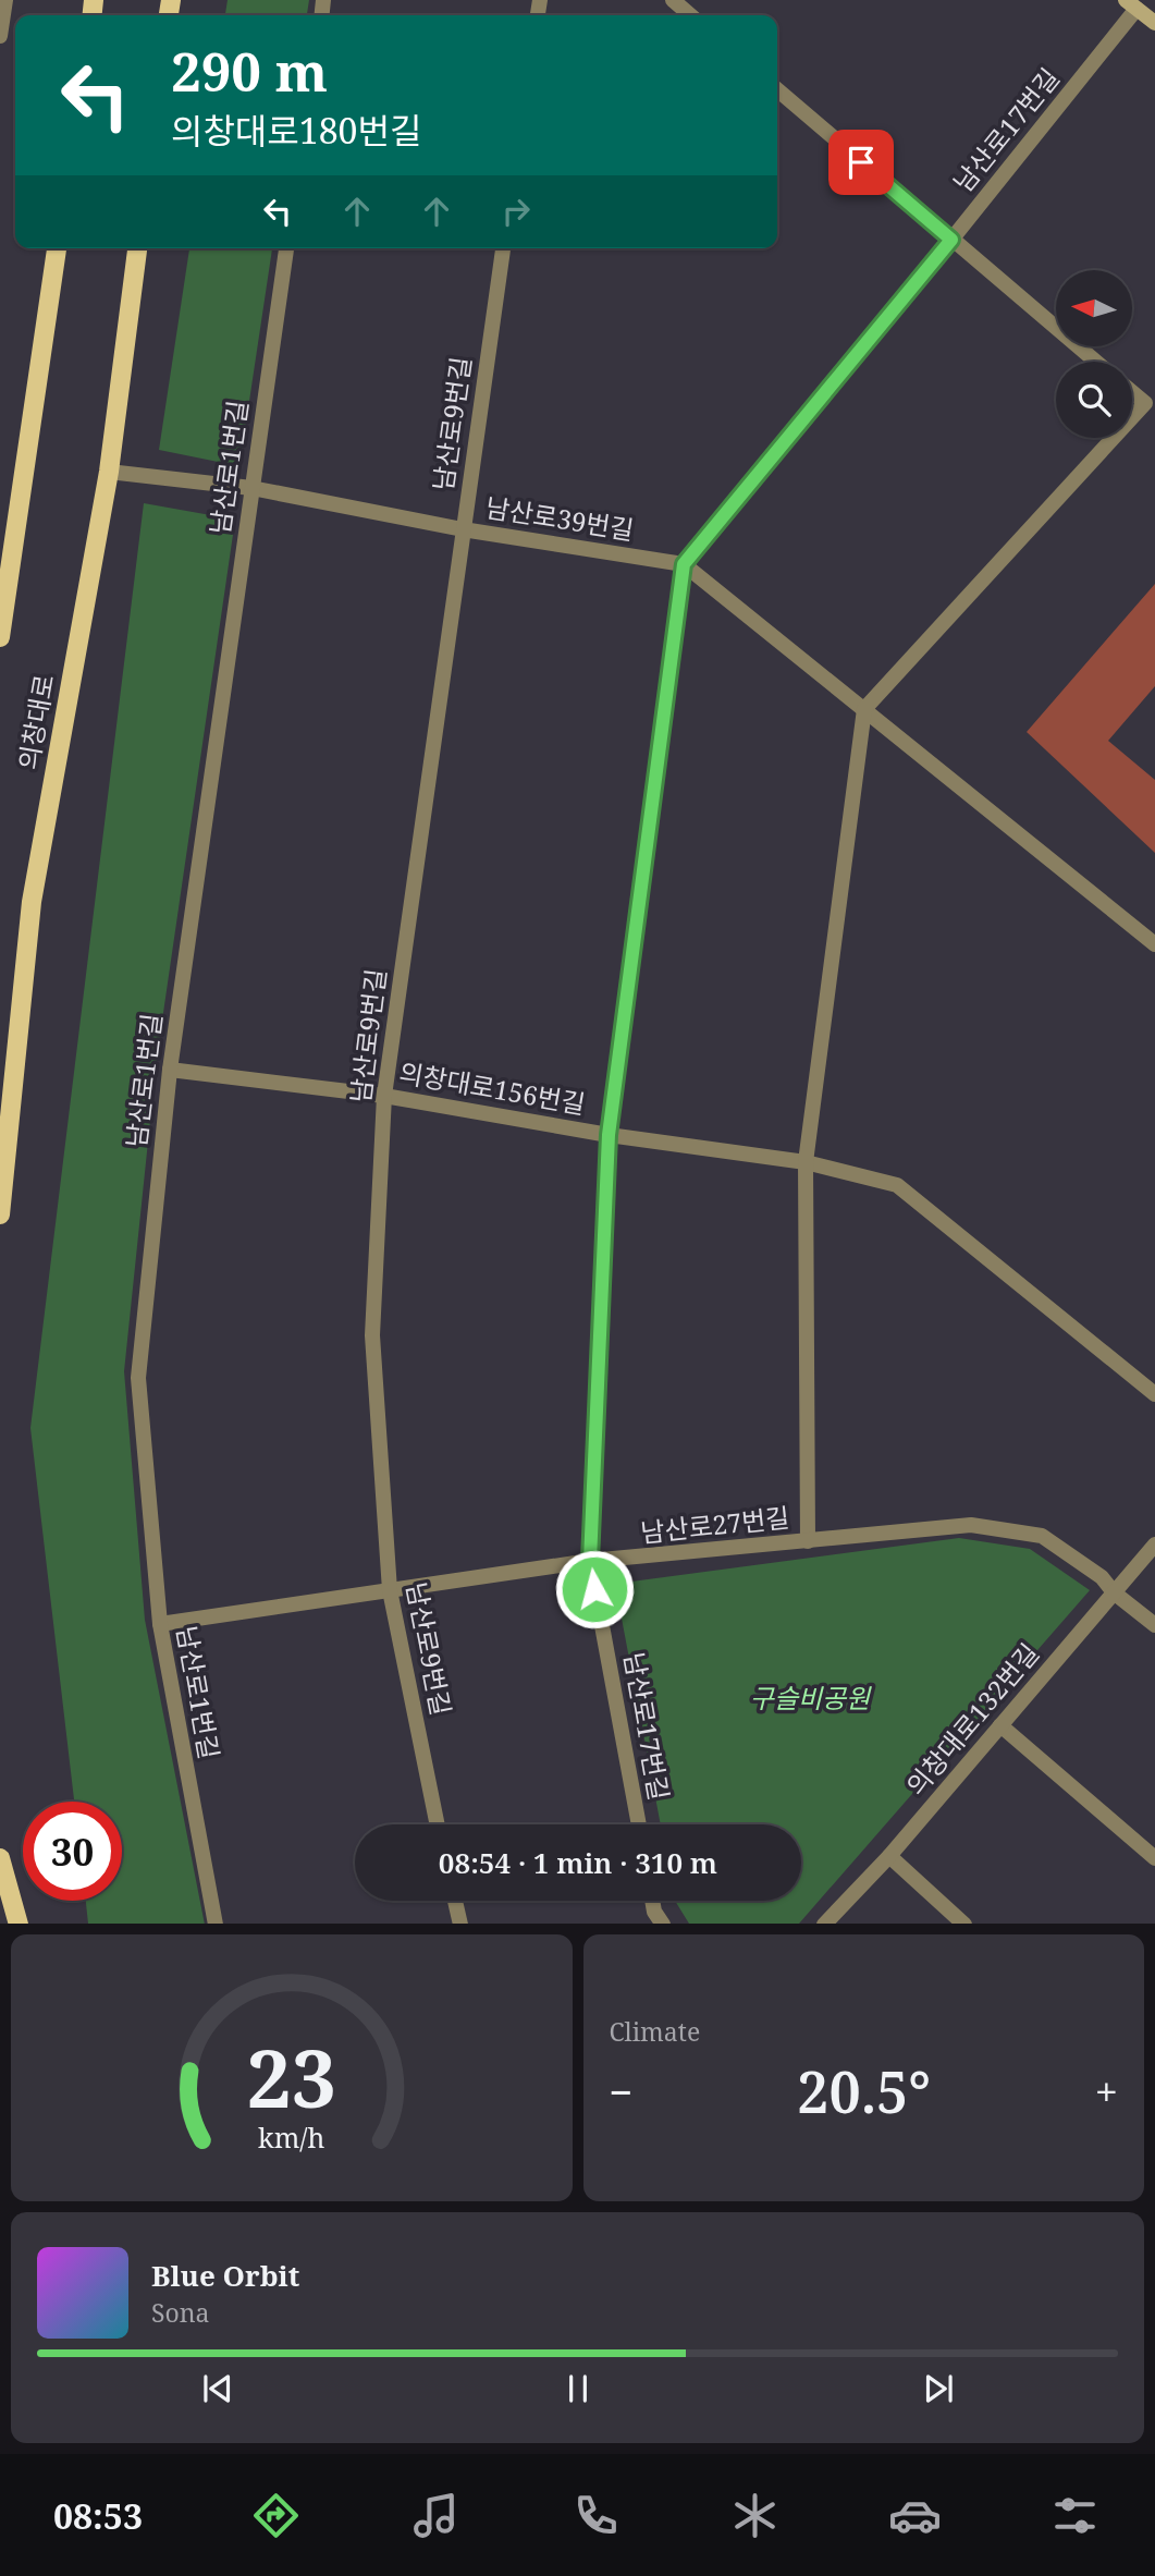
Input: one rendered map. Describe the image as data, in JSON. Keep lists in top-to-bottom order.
{
  "streets": {
    "main road": ["의창대로"],
    "street": [
      "남산로17번길",
      "남산로9번길",
      "남산로1번길",
      "남산로39번길",
      "의창대로156번길",
      "남산로27번길",
      "의창대로132번길"
    ]
  },
  "crossings": [
    ["남산로17번길", "남산로39번길"],
    ["남산로17번길", "의창대로156번길"],
    ["남산로17번길", "남산로27번길"],
    ["남산로9번길", "남산로39번길"],
    ["남산로9번길", "의창대로156번길"],
    ["남산로9번길", "남산로27번길"],
    ["남산로1번길", "남산로39번길"],
    ["남산로1번길", "의창대로156번길"],
    ["남산로1번길", "남산로27번길"],
    ["남산로39번길", "의창대로"],
    ["남산로27번길", "의창대로132번길"]
  ],
  "parks": ["구슬비공원"],
  "north": "left",
  "page": {
    "turn": ["290 m", "의창대로180번길"],
    "limit": "30",
    "trip": "08:54 · 1 min · 310 m",
    "tile": "Climate",
    "heat": ["−", "20.5°", "+"],
    "song": ["Blue Orbit", "Sona"],
    "tabs": "08:53",
    "gauge": ["23", "km/h"]
  }
}
